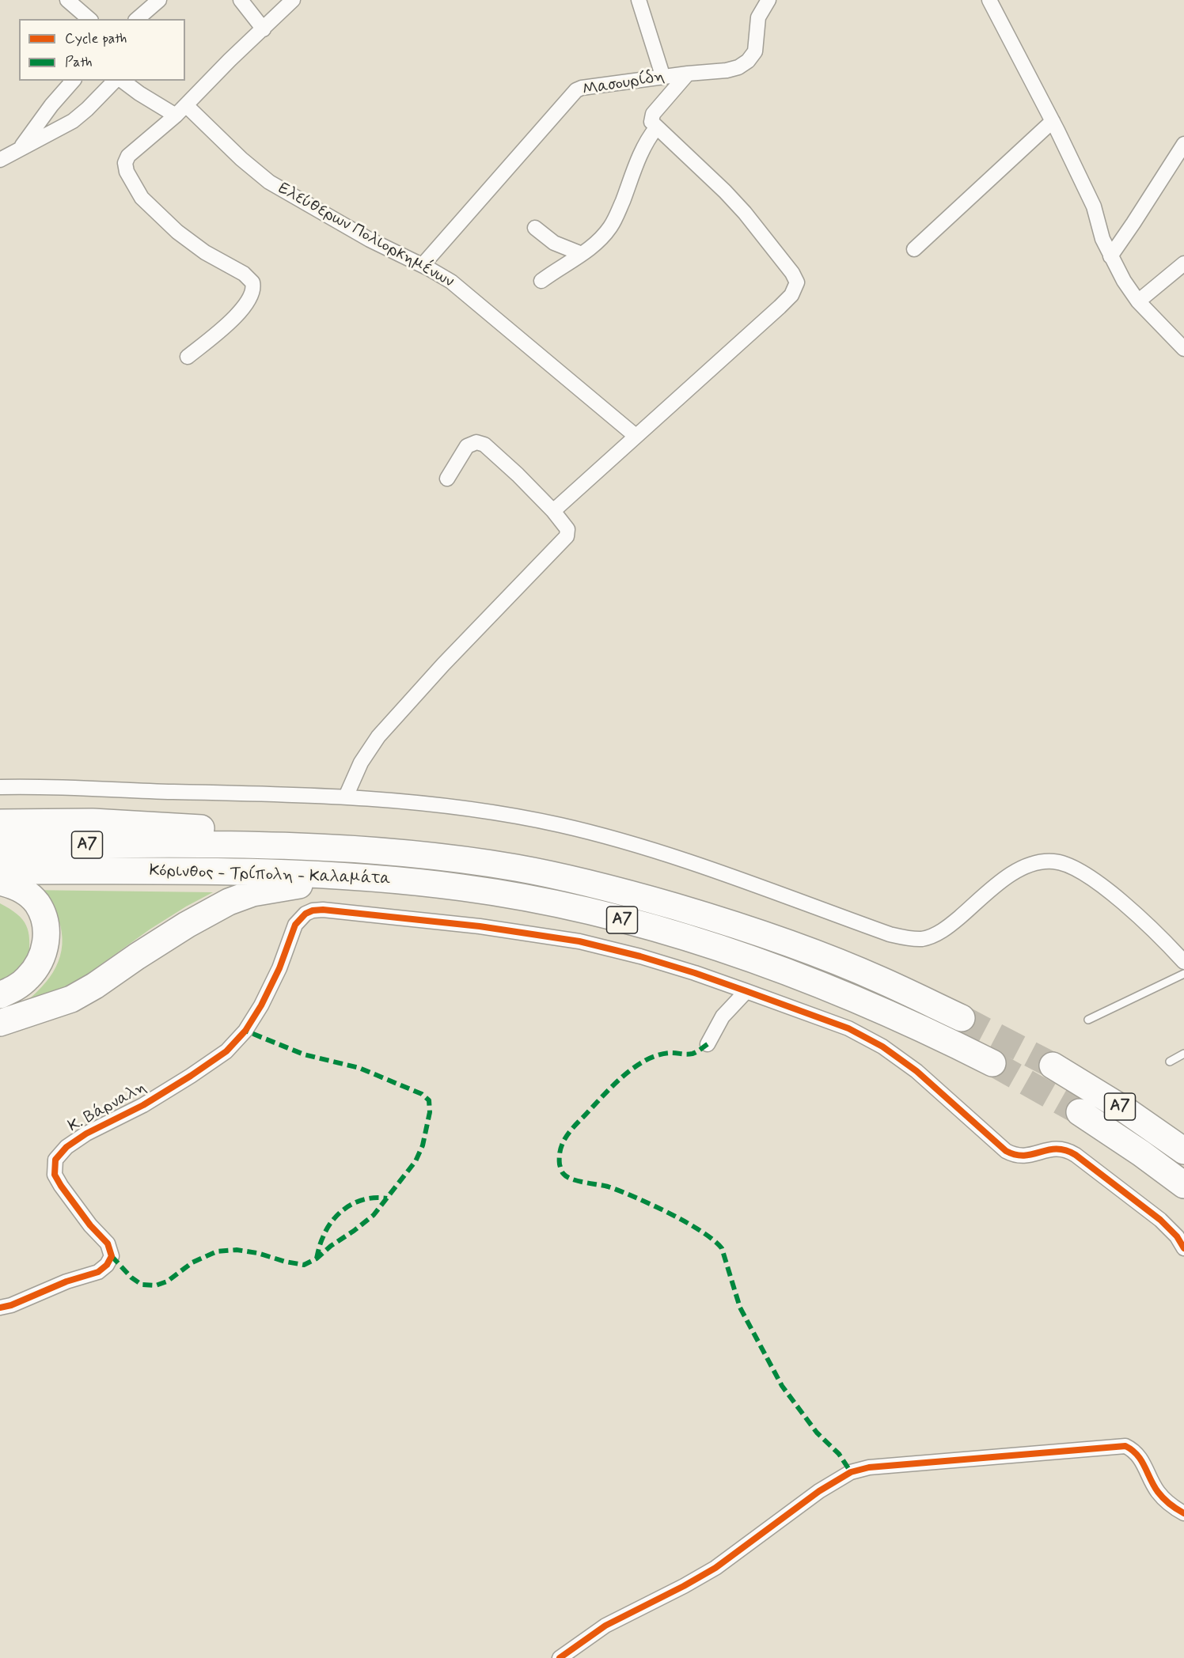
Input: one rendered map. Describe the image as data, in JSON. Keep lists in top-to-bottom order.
{
  "streets": {
    "highway": ["Α7", "Κόρινθος - Τρίπολη - Καλαμάτα"],
    "street": ["Μασουρίδη", "Ελεύθερων Πολιορκημένων", "Κ. Βάρναλη"]
  },
  "crossings": [
    ["Μασουρίδη", "Ελεύθερων Πολιορκημένων"]
  ],
  "legend": ["Cycle path", "Path"]
}
